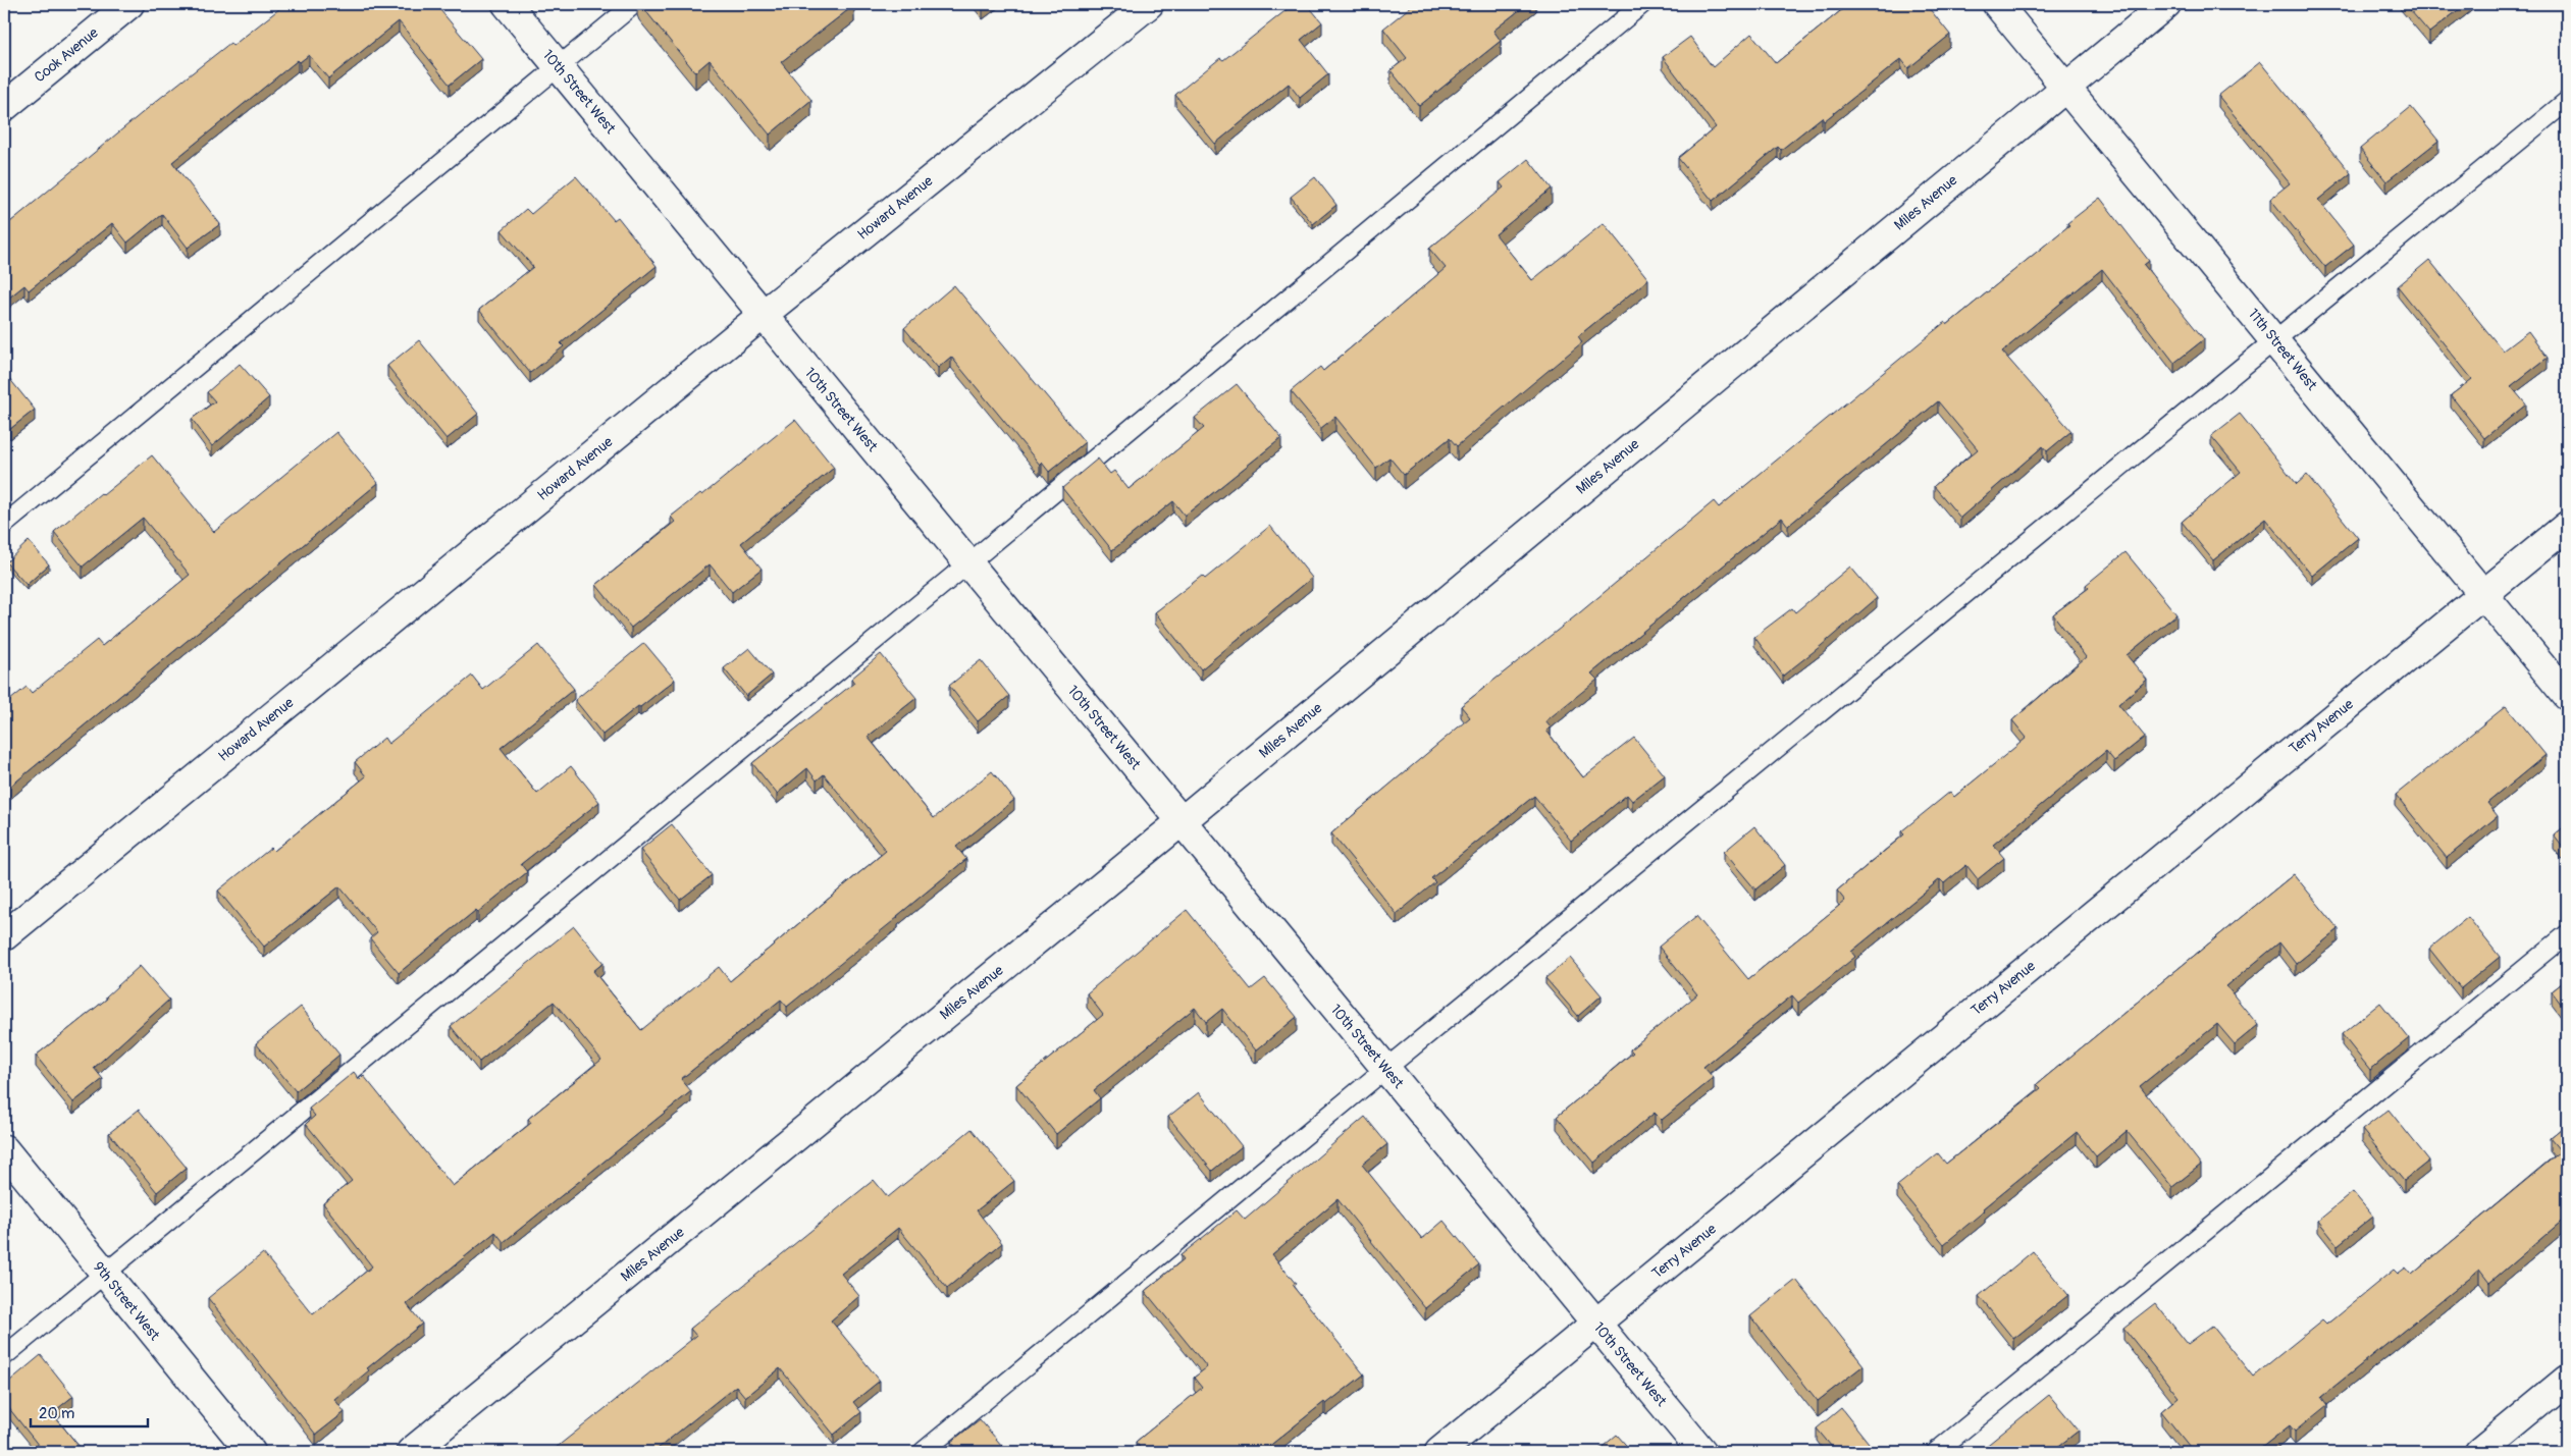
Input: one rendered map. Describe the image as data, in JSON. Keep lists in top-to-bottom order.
{
  "streets": {
    "street": [
      "Cook Avenue",
      "10th Street West",
      "Miles Avenue",
      "Howard Avenue",
      "11th Street West",
      "Terry Avenue",
      "9th Street West"
    ]
  },
  "crossings": [
    ["10th Street West", "Miles Avenue"],
    ["10th Street West", "Howard Avenue"],
    ["10th Street West", "Terry Avenue"],
    ["Miles Avenue", "11th Street West"],
    ["11th Street West", "Terry Avenue"]
  ],
  "scale_bar": "20 m"
}
